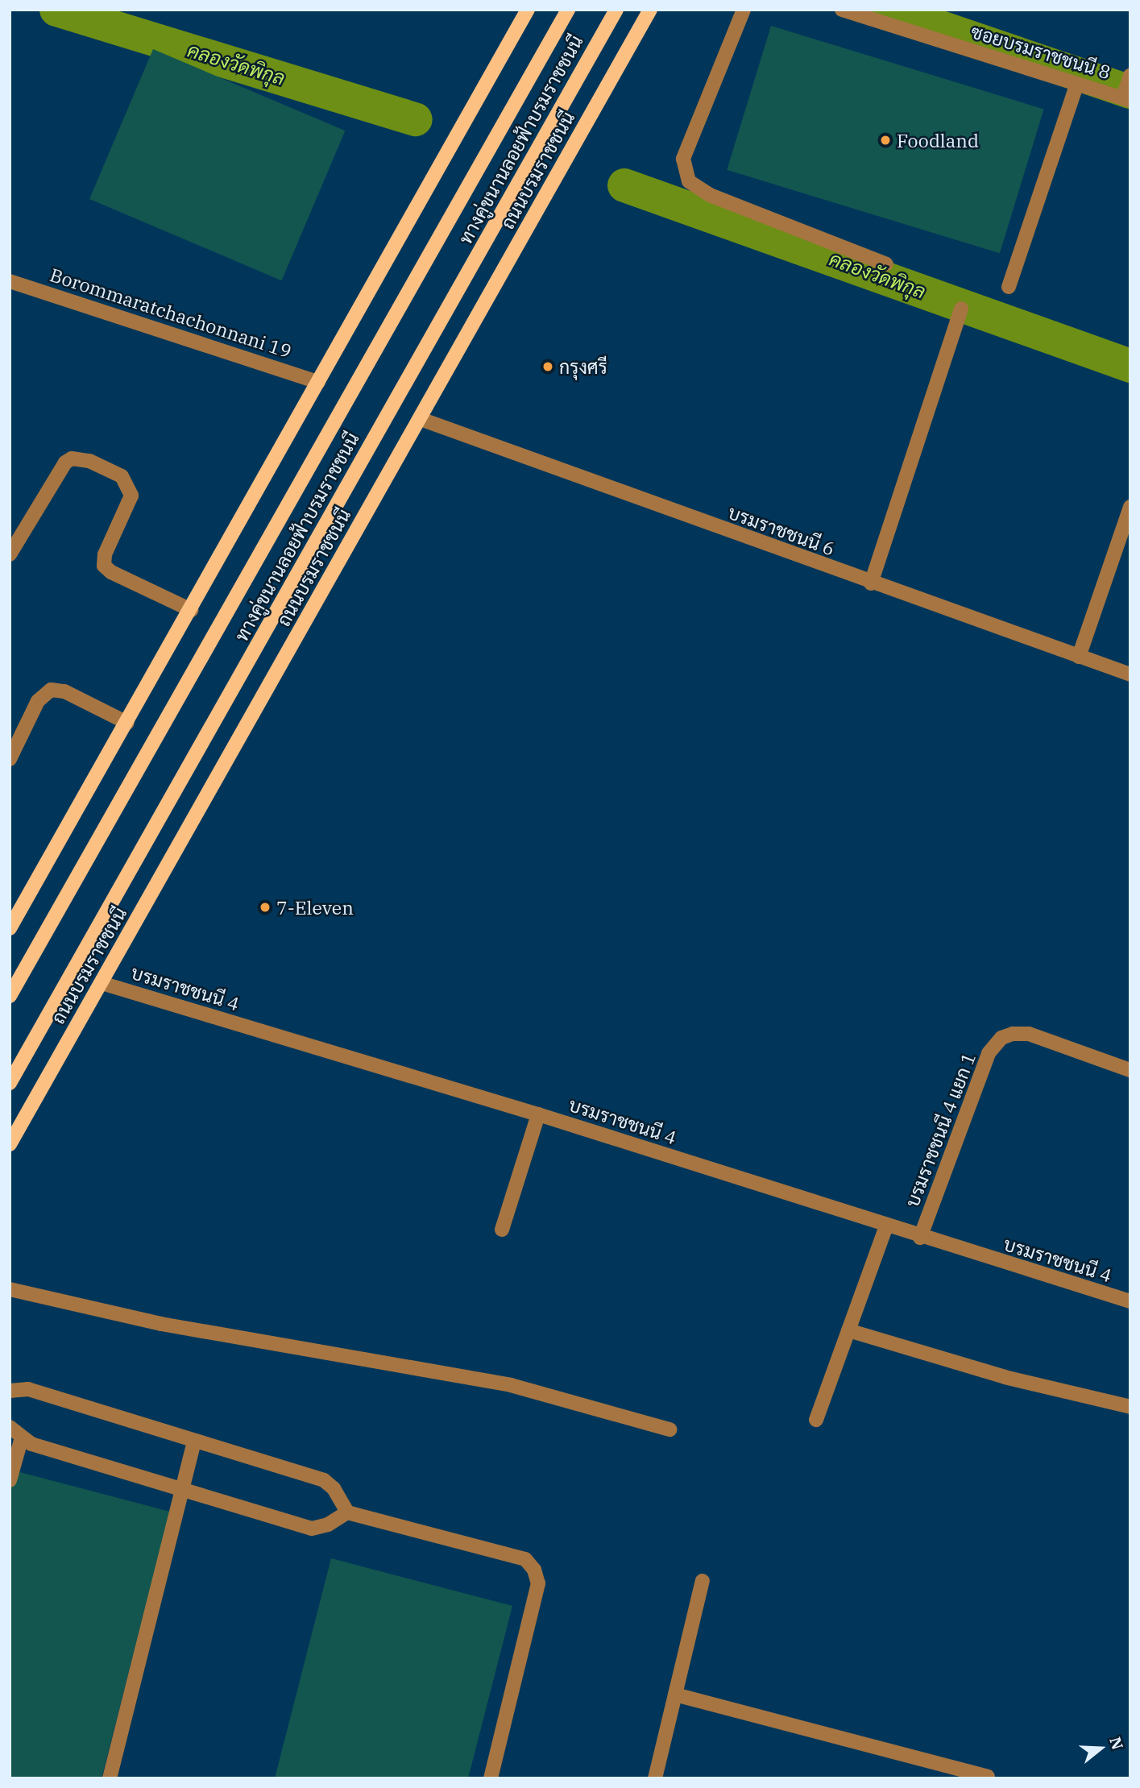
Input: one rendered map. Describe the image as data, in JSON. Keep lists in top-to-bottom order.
{
  "streets": {
    "main road": ["ทางคู่ขนานลอยฟ้าบรมราชชนนี", "ถนนบรมราชชนนี"],
    "street": [
      "ซอยบรมราชชนนี 8",
      "Borommaratchachonnani 19",
      "บรมราชชนนี 6",
      "บรมราชชนนี 4",
      "บรมราชชนนี 4 แยก 1"
    ]
  },
  "crossings": [
    ["ถนนบรมราชชนนี", "บรมราชชนนี 6"],
    ["ถนนบรมราชชนนี", "บรมราชชนนี 4"],
    ["บรมราชชนนี 4", "บรมราชชนนี 4 แยก 1"]
  ],
  "water": ["คลองวัดพิกุล"],
  "places": ["Foodland", "กรุงศรี", "7-Eleven"],
  "north": "right"
}
